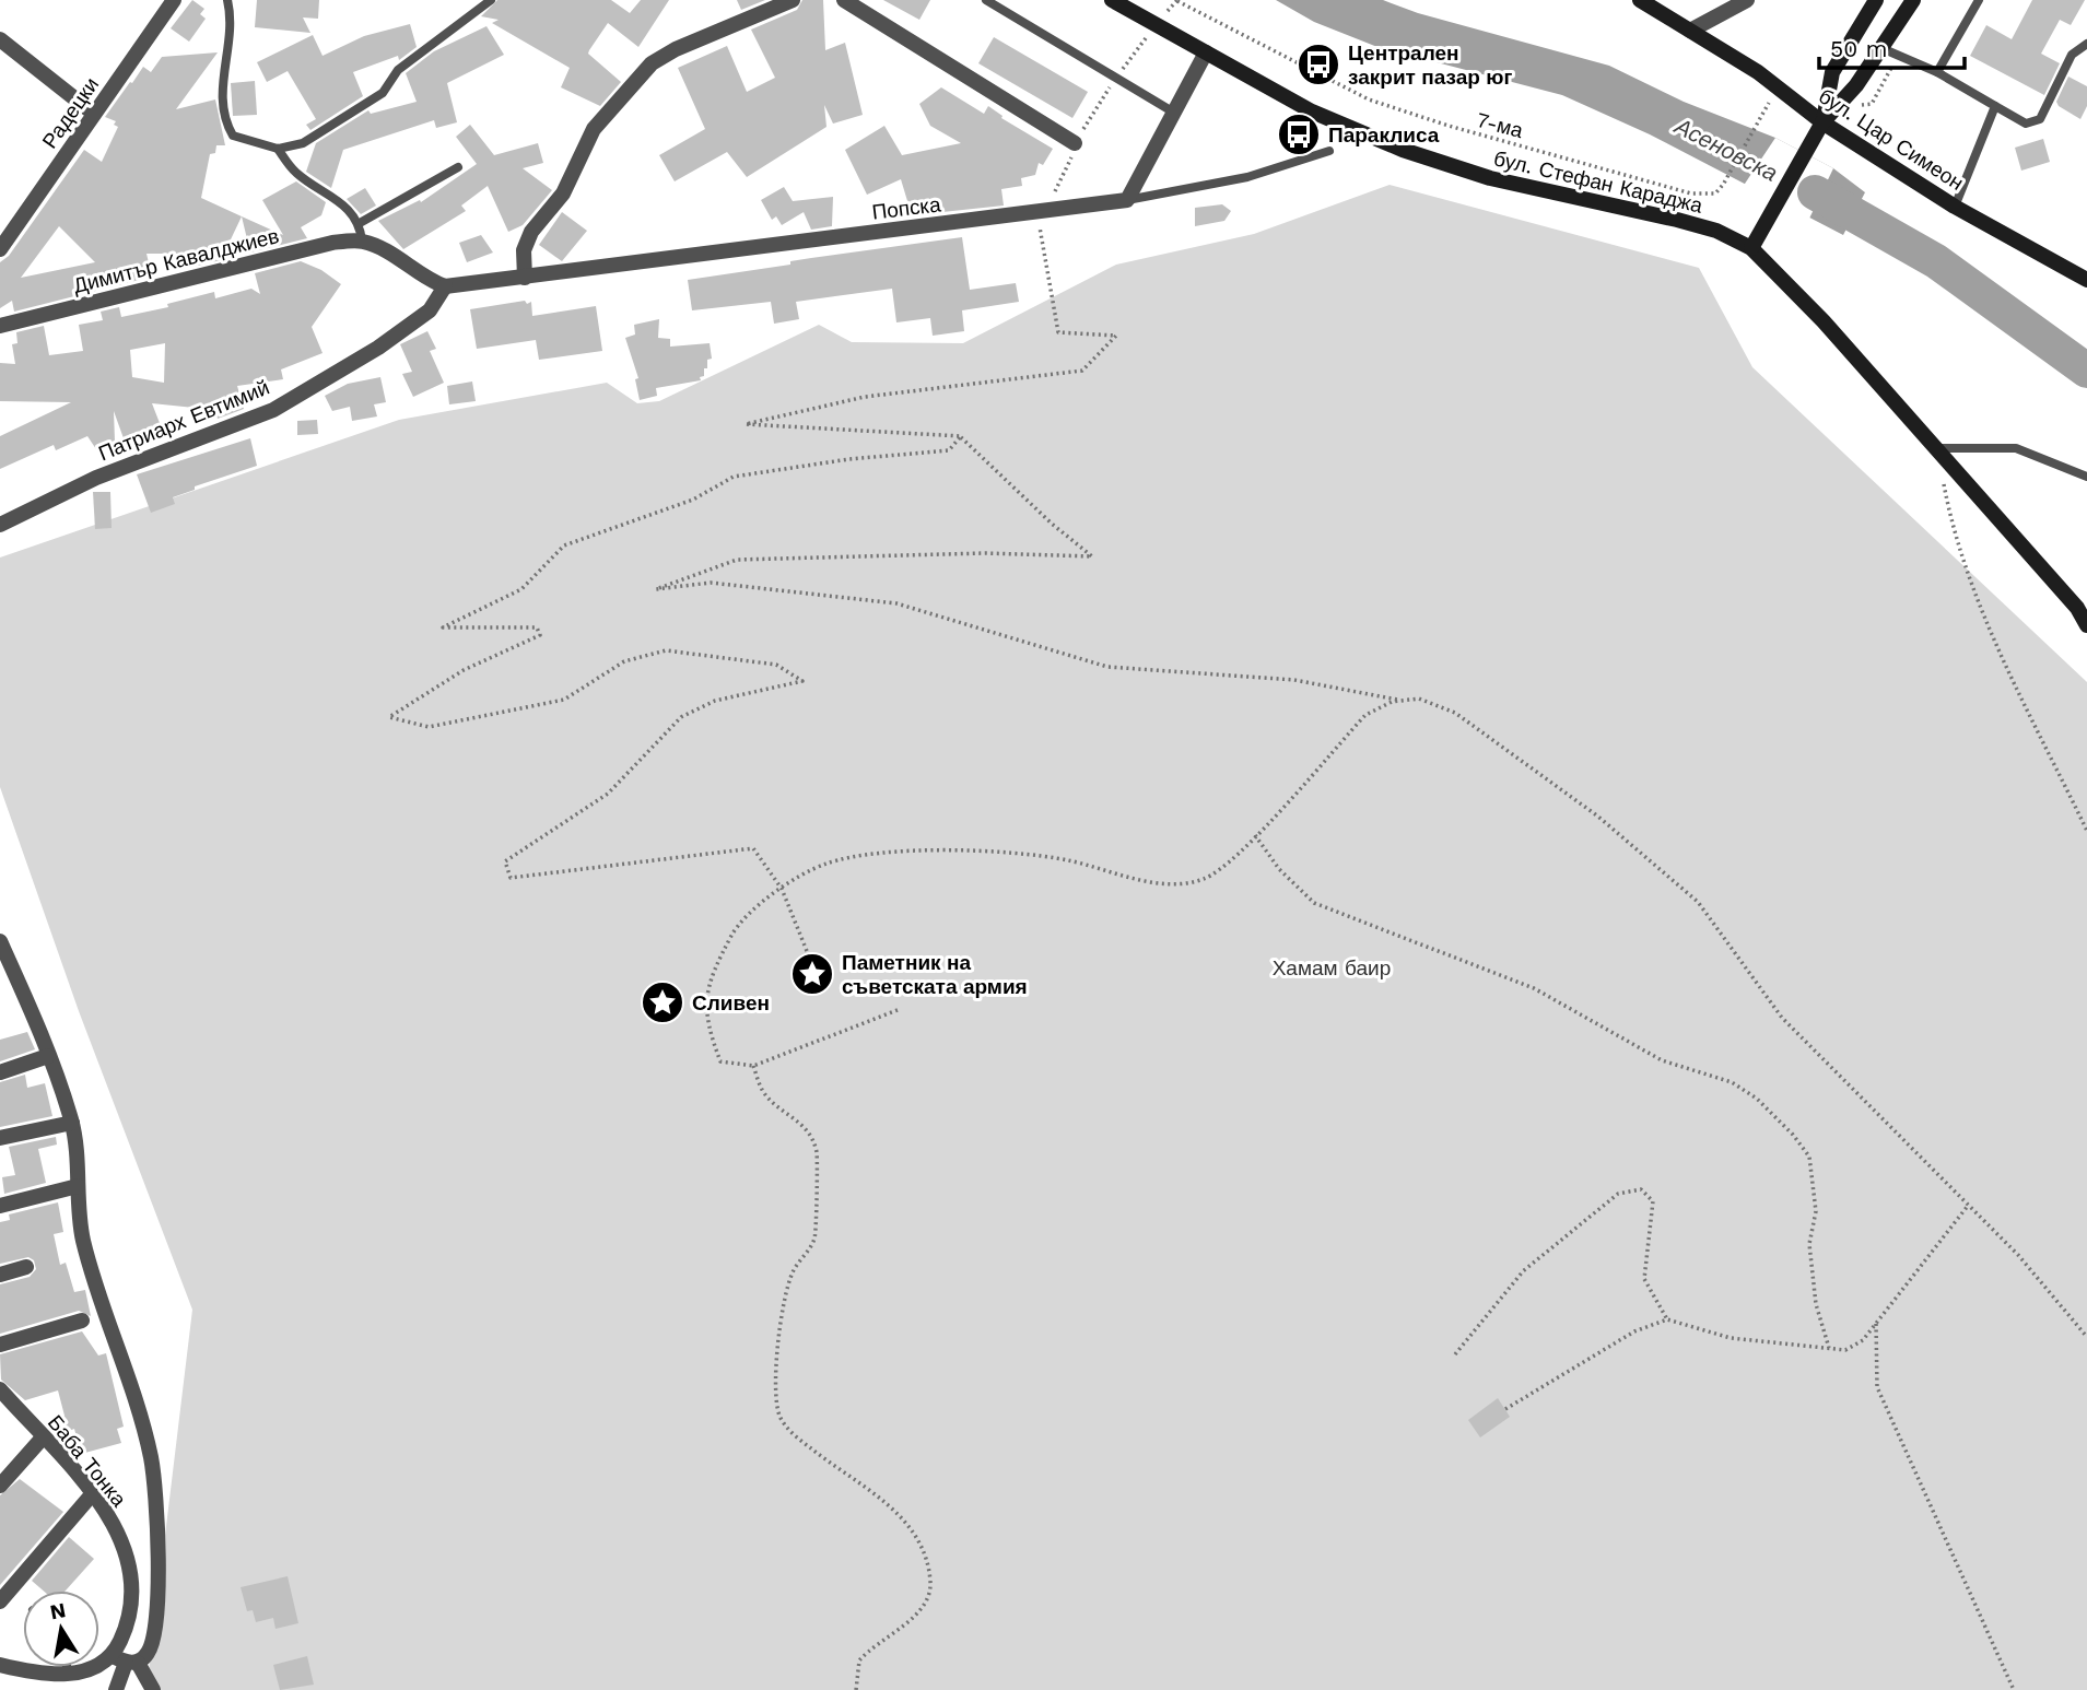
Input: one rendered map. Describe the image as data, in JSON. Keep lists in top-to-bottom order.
{
  "streets": {
    "main road": ["бул. Цар Симеон", "бул. Стефан Караджа"],
    "street": [
      "Радецки",
      "Попска",
      "Димитър Кавалджиев",
      "Патриарх Евтимий",
      "Баба Тонка"
    ],
    "path": ["7-ма"]
  },
  "crossings": [
    ["7-ма", "бул. Цар Симеон"],
    ["Попска", "Патриарх Евтимий"]
  ],
  "water": ["Асеновска"],
  "parks": ["Хамам баир"],
  "places": {
    "bus stop": ["Централен закрит пазар юг", "Параклиса"],
    "place": ["Паметник на съветската армия", "Сливен"]
  },
  "scale_bar": "50 m",
  "north": "top"
}
